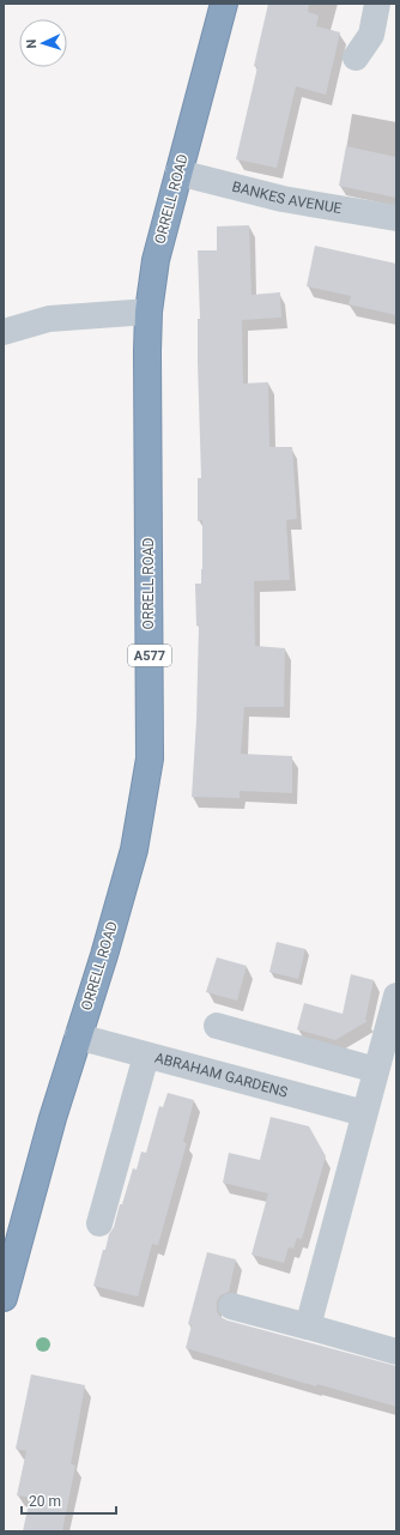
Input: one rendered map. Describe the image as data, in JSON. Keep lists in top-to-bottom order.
{
  "streets": {
    "highway": ["ORRELL ROAD", "A577"],
    "street": ["BANKES AVENUE", "ABRAHAM GARDENS"]
  },
  "crossings": [
    ["BANKES AVENUE", "ORRELL ROAD"],
    ["ORRELL ROAD", "ABRAHAM GARDENS"]
  ],
  "scale_bar": "20 m",
  "north": "left"
}
